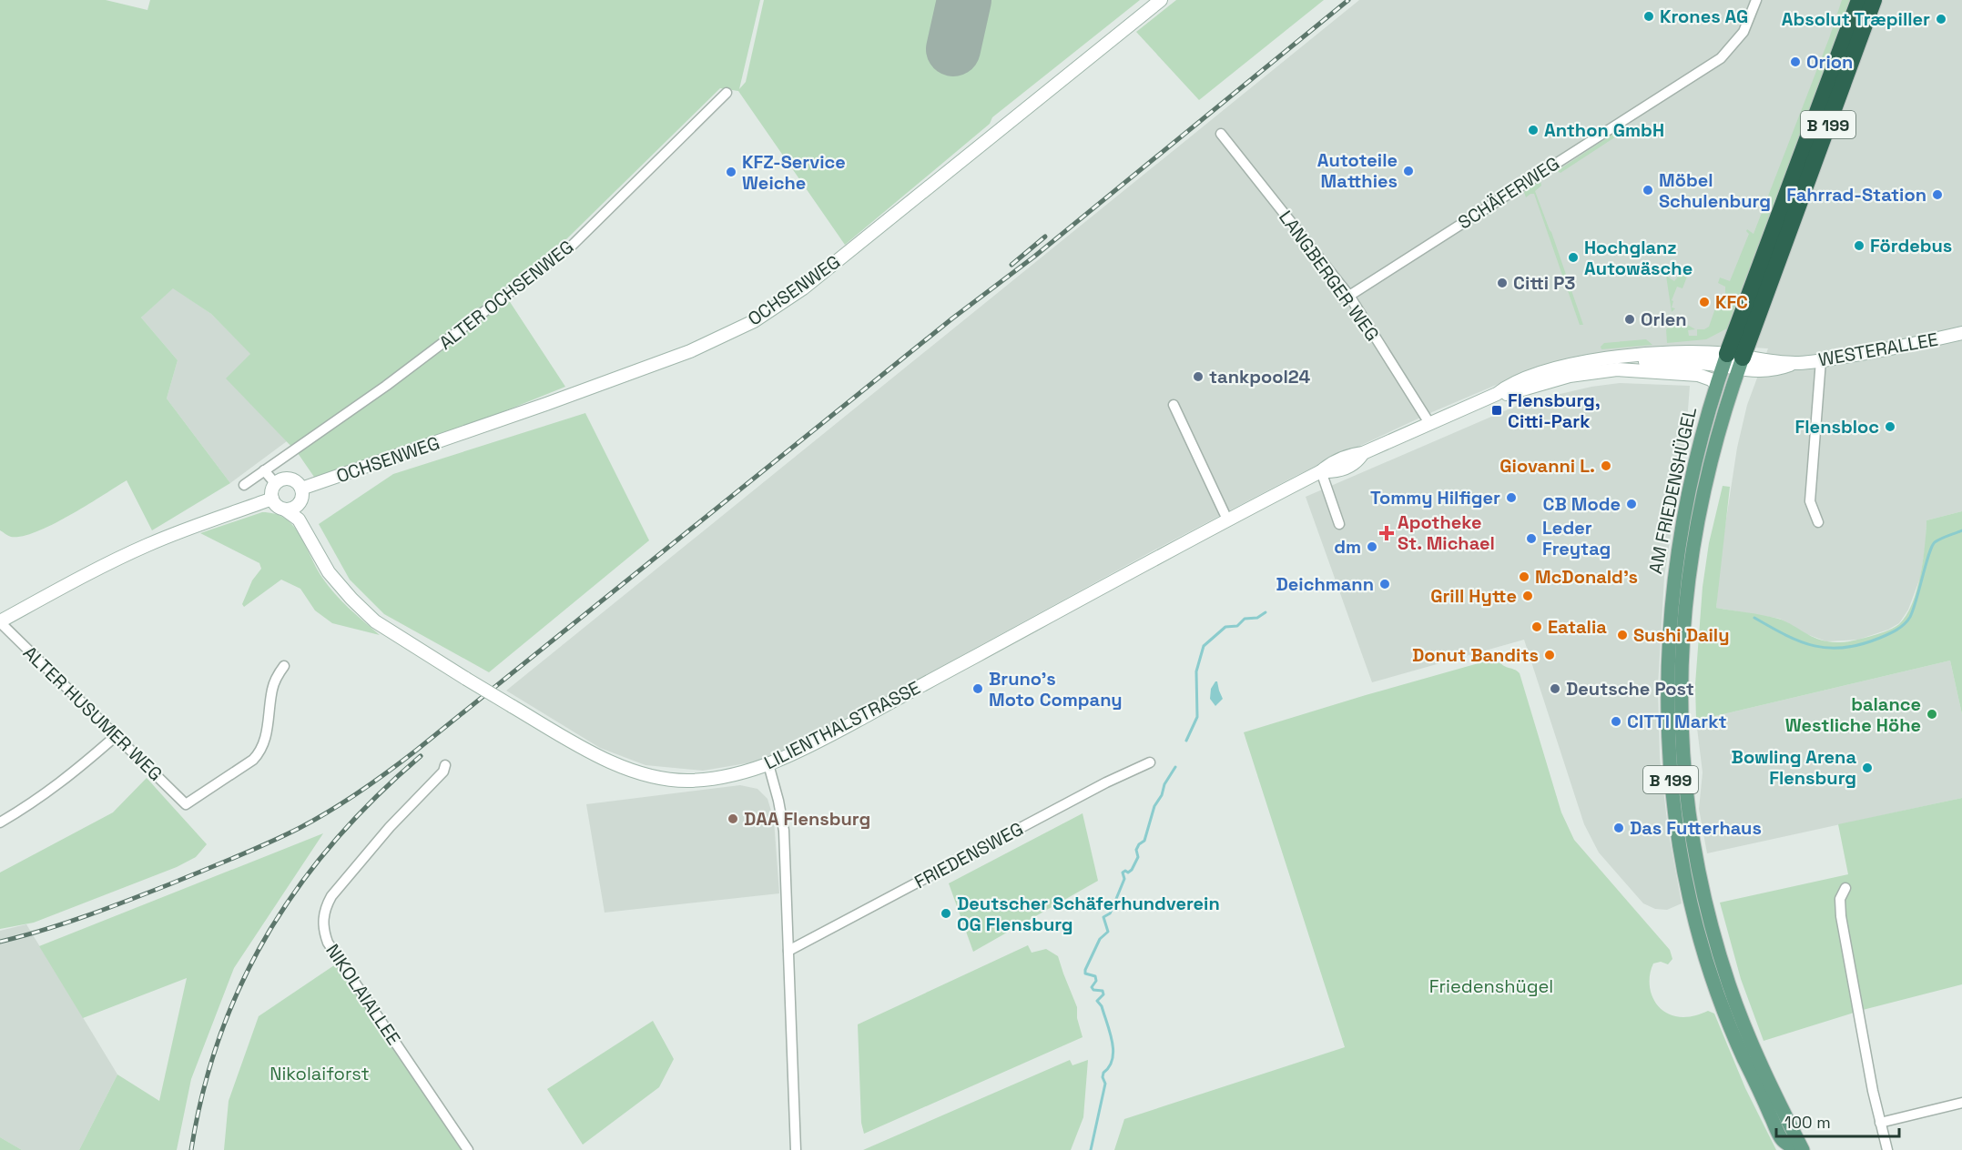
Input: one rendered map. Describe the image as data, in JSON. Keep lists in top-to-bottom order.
{
  "streets": {
    "highway": ["B 199", "AM FRIEDENSHÜGEL"],
    "street": [
      "SCHÄFERWEG",
      "LANGBERGER WEG",
      "OCHSENWEG",
      "ALTER OCHSENWEG",
      "WESTERALLEE",
      "ALTER HUSUMER WEG",
      "LILIENTHALSTRASSE",
      "FRIEDENSWEG",
      "NIKOLAIALLEE"
    ]
  },
  "crossings": [
    ["SCHÄFERWEG", "LANGBERGER WEG"],
    ["LANGBERGER WEG", "LILIENTHALSTRASSE"],
    ["OCHSENWEG", "LILIENTHALSTRASSE"],
    ["WESTERALLEE", "AM FRIEDENSHÜGEL"],
    ["WESTERALLEE", "LILIENTHALSTRASSE"],
    ["AM FRIEDENSHÜGEL", "LILIENTHALSTRASSE"]
  ],
  "parks": ["Friedenshügel", "Nikolaiforst"],
  "places": {
    "other": [
      "Krones AG",
      "Absolut Træpiller",
      "Orion",
      "Anthon GmbH",
      "Autoteile Matthies",
      "KFZ-Service Weiche",
      "Möbel Schulenburg",
      "Fahrrad-Station",
      "Fördebus",
      "Hochglanz Autowäsche",
      "Citti P3",
      "KFC",
      "Orlen",
      "tankpool24",
      "Flensbloc",
      "Giovanni L.",
      "Tommy Hilfiger",
      "CB Mode",
      "Leder Freytag",
      "dm",
      "McDonald's",
      "Deichmann",
      "Grill Hytte",
      "Eatalia",
      "Sushi Daily",
      "Donut Bandits",
      "Bruno's Moto Company",
      "Deutsche Post",
      "balance Westliche Höhe",
      "CITTI Markt",
      "Bowling Arena Flensburg",
      "DAA Flensburg",
      "Das Futterhaus",
      "Deutscher Schäferhundverein OG Flensburg"
    ],
    "transit": ["Flensburg, Citti-Park"],
    "health": ["Apotheke St. Michael"]
  },
  "scale_bar": "100 m"
}
